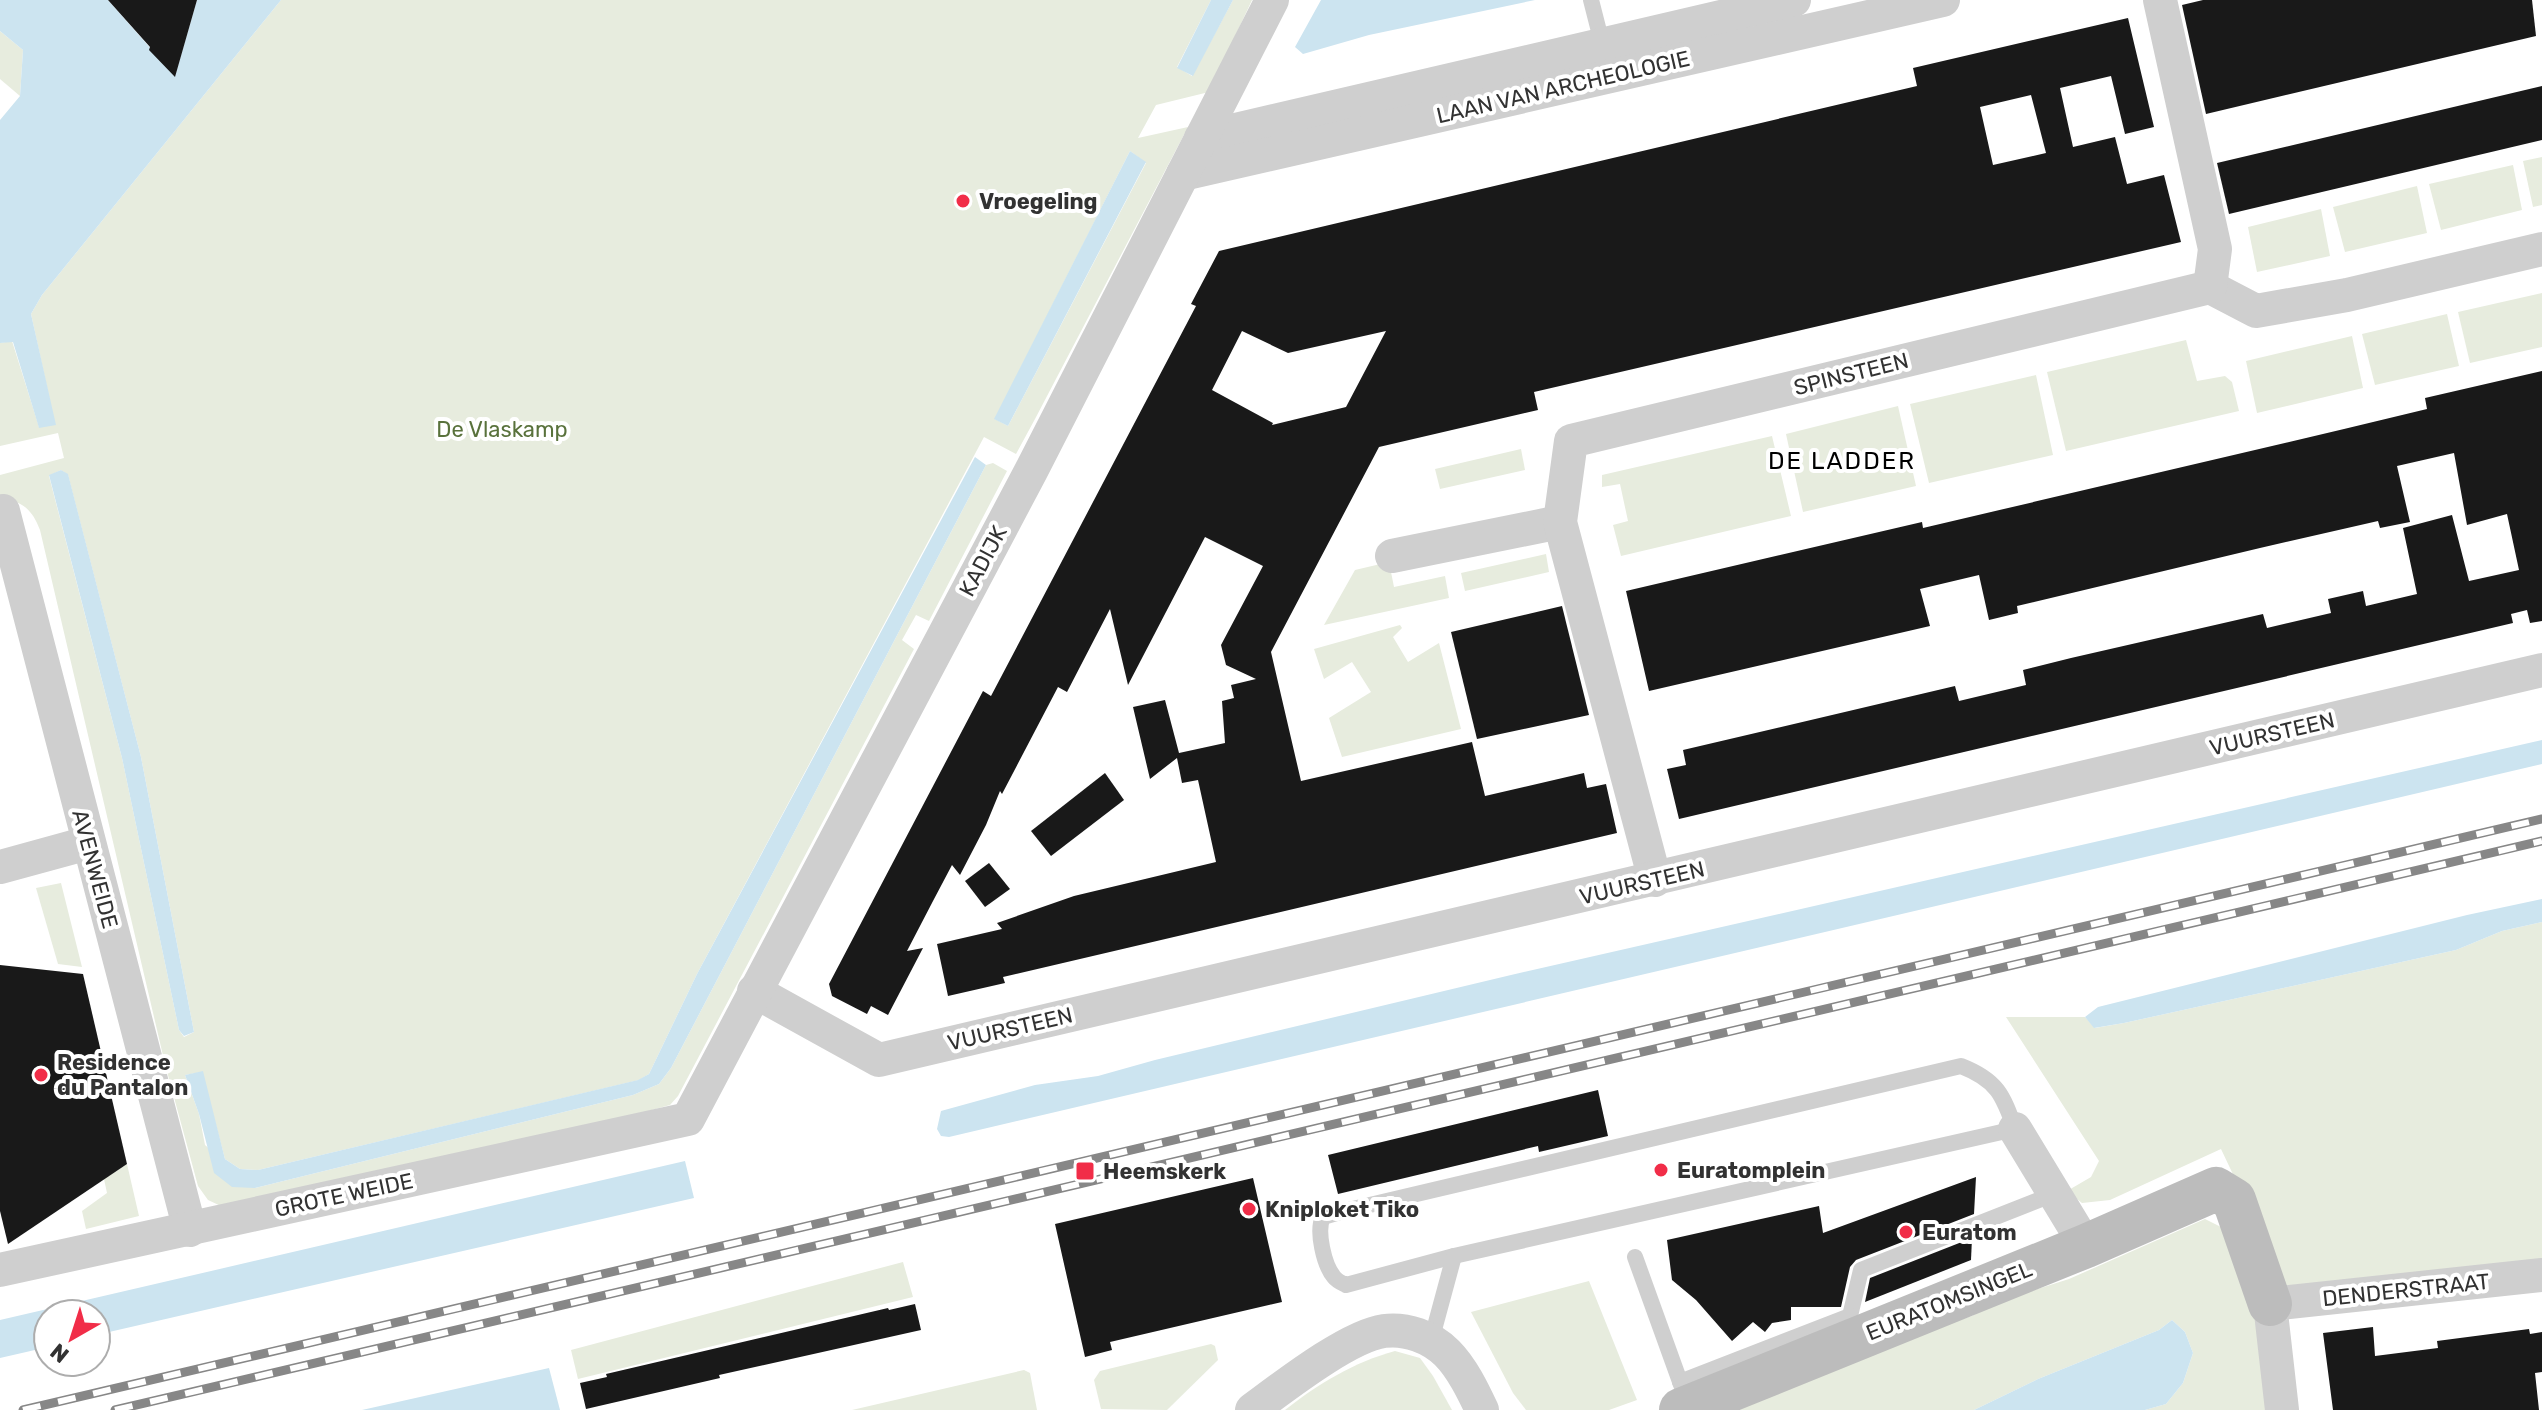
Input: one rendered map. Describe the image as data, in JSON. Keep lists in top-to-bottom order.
{
  "streets": {
    "street": [
      "LAAN VAN ARCHEOLOGIE",
      "SPINSTEEN",
      "KADIJK",
      "VUURSTEEN",
      "AVENWEIDE",
      "GROTE WEIDE",
      "DENDERSTRAAT",
      "EURATOMSINGEL"
    ]
  },
  "crossings": [
    ["LAAN VAN ARCHEOLOGIE", "KADIJK"],
    ["SPINSTEEN", "VUURSTEEN"],
    ["KADIJK", "VUURSTEEN"],
    ["KADIJK", "GROTE WEIDE"],
    ["AVENWEIDE", "GROTE WEIDE"],
    ["DENDERSTRAAT", "EURATOMSINGEL"]
  ],
  "districts": ["DE LADDER"],
  "parks": ["De Vlaskamp"],
  "places": {
    "other": [
      "Vroegeling",
      "Residence du Pantalon",
      "Euratomplein",
      "Kniploket Tiko",
      "Euratom"
    ],
    "transit": ["Heemskerk"]
  },
  "north": "bottom left"
}
